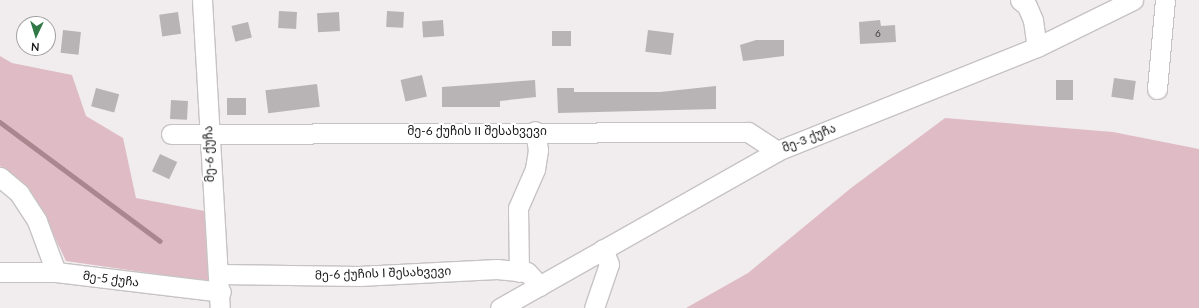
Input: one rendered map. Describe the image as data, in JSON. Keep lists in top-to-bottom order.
{
  "streets": {
    "street": [
      "მე-6 ქუჩის II შესახვევი",
      "მე-3 ქუჩა",
      "მე-6 ქუჩა",
      "მე-6 ქუჩის I შესახვევი",
      "მე-5 ქუჩა"
    ]
  },
  "crossings": [
    ["მე-6 ქუჩის II შესახვევი", "მე-3 ქუჩა"],
    ["მე-6 ქუჩის II შესახვევი", "მე-6 ქუჩა"],
    ["მე-3 ქუჩა", "მე-6 ქუჩის I შესახვევი"],
    ["მე-6 ქუჩა", "მე-6 ქუჩის I შესახვევი"],
    ["მე-6 ქუჩა", "მე-5 ქუჩა"],
    ["მე-6 ქუჩის I შესახვევი", "მე-5 ქუჩა"]
  ],
  "house_numbers": ["6"],
  "north": "bottom"
}
